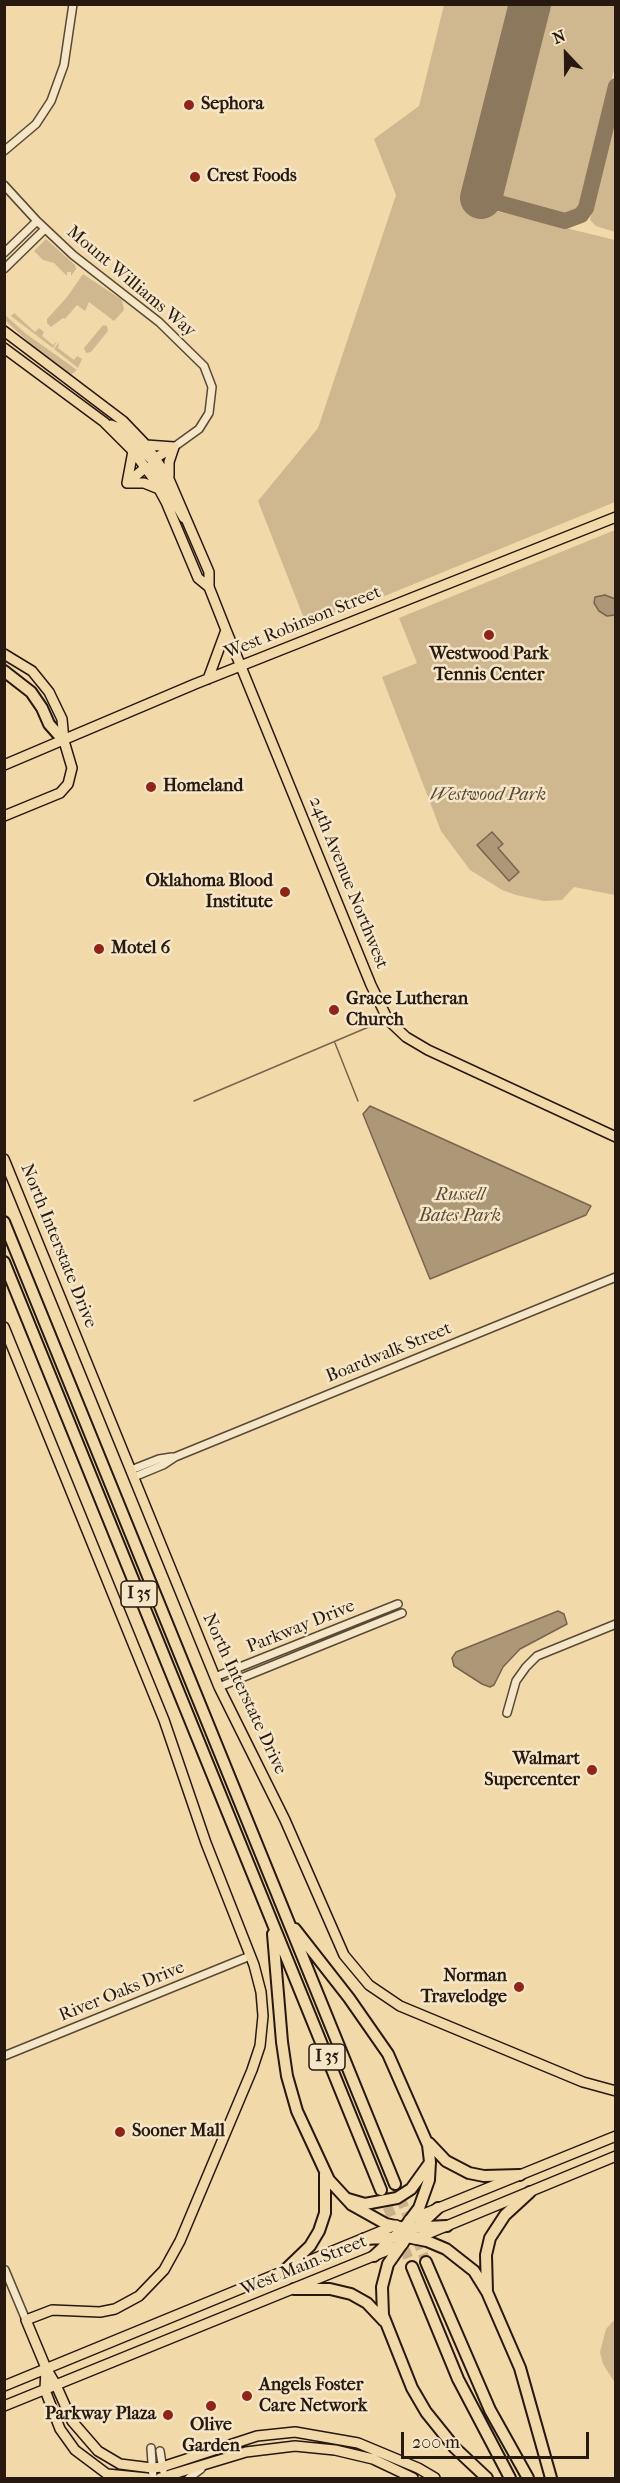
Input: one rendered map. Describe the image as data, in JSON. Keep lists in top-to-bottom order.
{
  "streets": {
    "highway": ["I 35"],
    "main road": [
      "West Robinson Street",
      "24th Avenue Northwest",
      "North Interstate Drive",
      "West Main Street"
    ],
    "street": [
      "Mount Williams Way",
      "Boardwalk Street",
      "Parkway Drive",
      "River Oaks Drive"
    ]
  },
  "crossings": [
    ["West Robinson Street", "24th Avenue Northwest"],
    ["North Interstate Drive", "Boardwalk Street"],
    ["North Interstate Drive", "Parkway Drive"]
  ],
  "parks": ["Westwood Park", "Russell Bates Park"],
  "places": [
    "Sephora",
    "Crest Foods",
    "Westwood Park Tennis Center",
    "Homeland",
    "Oklahoma Blood Institute",
    "Motel 6",
    "Grace Lutheran Church",
    "Walmart Supercenter",
    "Norman Travelodge",
    "Sooner Mall",
    "Angels Foster Care Network",
    "Olive Garden",
    "Parkway Plaza"
  ],
  "scale_bar": "200 m",
  "north": "top"
}
